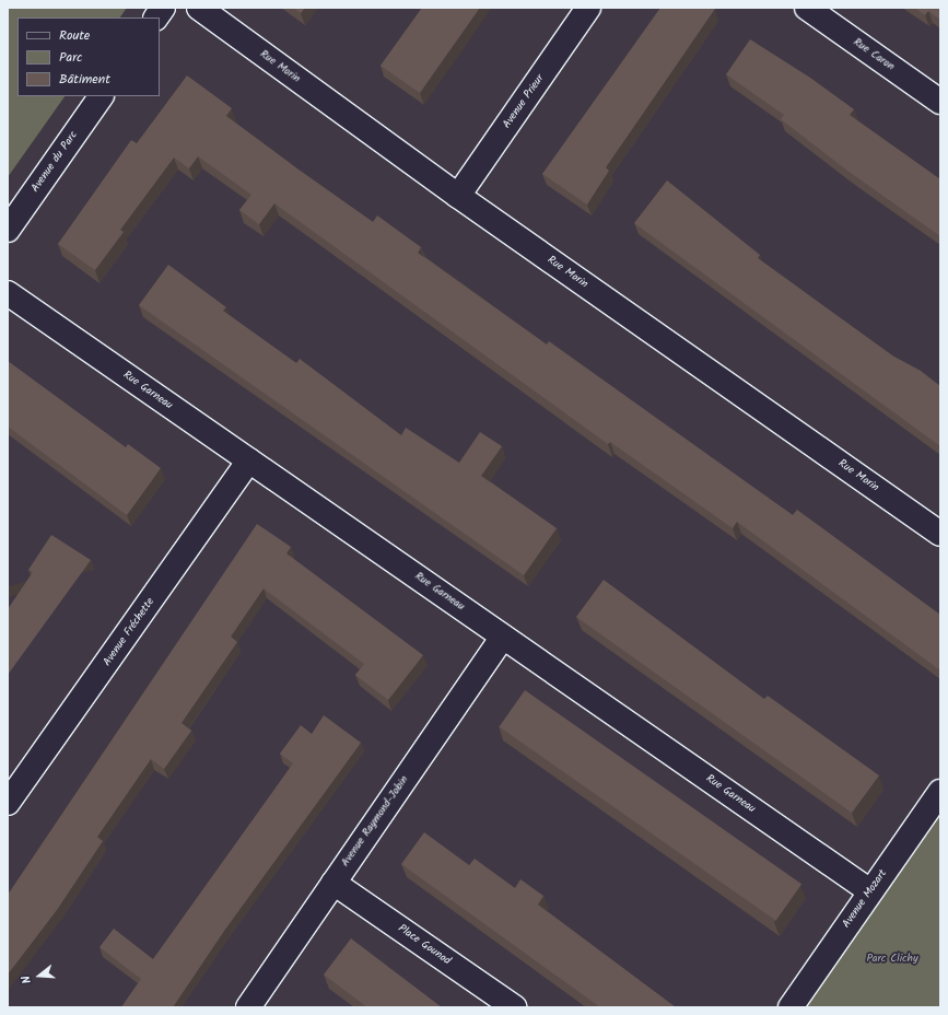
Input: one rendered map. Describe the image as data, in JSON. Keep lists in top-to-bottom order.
{
  "streets": {
    "street": [
      "Rue Caron",
      "Rue Morin",
      "Avenue Prieur",
      "Avenue du Parc",
      "Rue Garneau",
      "Avenue Fréchette",
      "Avenue Raymond-Jobin",
      "Avenue Mozart",
      "Place Gounod"
    ]
  },
  "crossings": [
    ["Rue Morin", "Avenue Prieur"],
    ["Rue Garneau", "Avenue Fréchette"],
    ["Rue Garneau", "Avenue Raymond-Jobin"],
    ["Rue Garneau", "Avenue Mozart"],
    ["Avenue Raymond-Jobin", "Place Gounod"]
  ],
  "parks": ["Parc Clichy"],
  "legend": ["Route", "Parc", "Bâtiment"],
  "north": "left"
}
